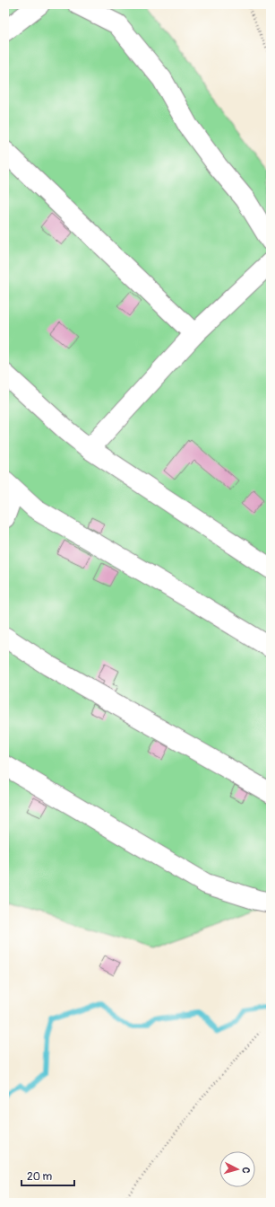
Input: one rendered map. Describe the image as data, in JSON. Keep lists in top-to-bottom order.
{
  "scale_bar": "20 m",
  "north": "right"
}
